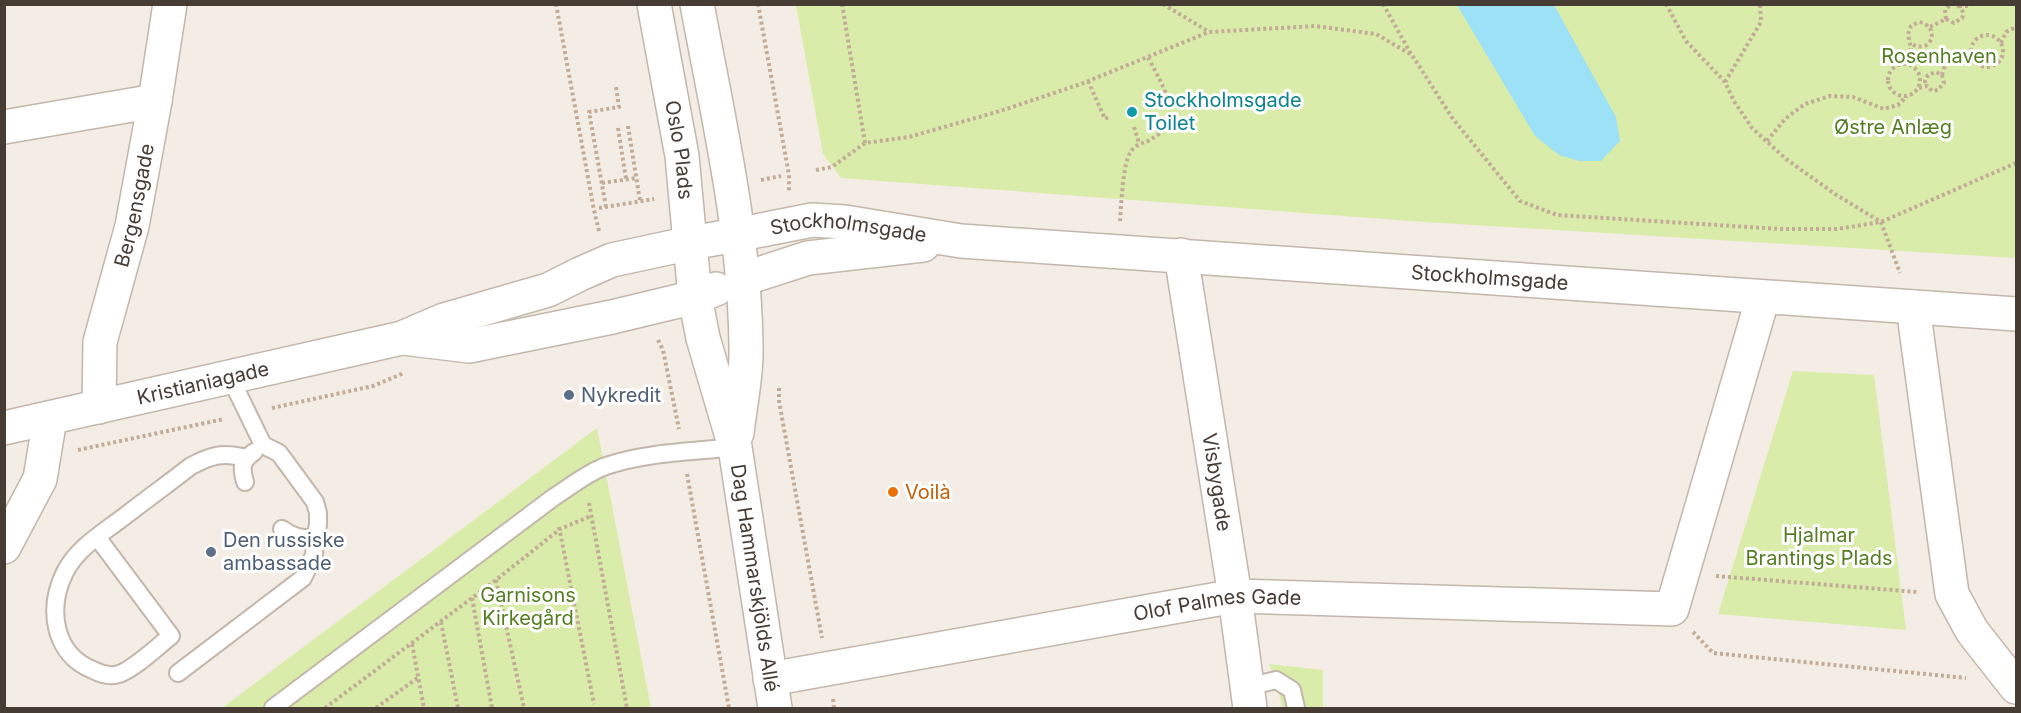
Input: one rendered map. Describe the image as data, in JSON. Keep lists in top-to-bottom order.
{
  "streets": {
    "street": [
      "Oslo Plads",
      "Bergensgade",
      "Stockholmsgade",
      "Kristianiagade",
      "Visbygade",
      "Dag Hammarskjölds Allé",
      "Olof Palmes Gade"
    ]
  },
  "crossings": [
    ["Oslo Plads", "Stockholmsgade"],
    ["Oslo Plads", "Kristianiagade"],
    ["Oslo Plads", "Dag Hammarskjölds Allé"],
    ["Bergensgade", "Kristianiagade"],
    ["Stockholmsgade", "Kristianiagade"],
    ["Stockholmsgade", "Visbygade"],
    ["Stockholmsgade", "Dag Hammarskjölds Allé"],
    ["Kristianiagade", "Dag Hammarskjölds Allé"],
    ["Visbygade", "Olof Palmes Gade"],
    ["Dag Hammarskjölds Allé", "Olof Palmes Gade"]
  ],
  "parks": [
    "Rosenhaven",
    "Østre Anlæg",
    "Hjalmar Brantings Plads",
    "Garnisons Kirkegård"
  ],
  "places": [
    "Stockholmsgade Toilet",
    "Nykredit",
    "Voilà",
    "Den russiske ambassade"
  ]
}
